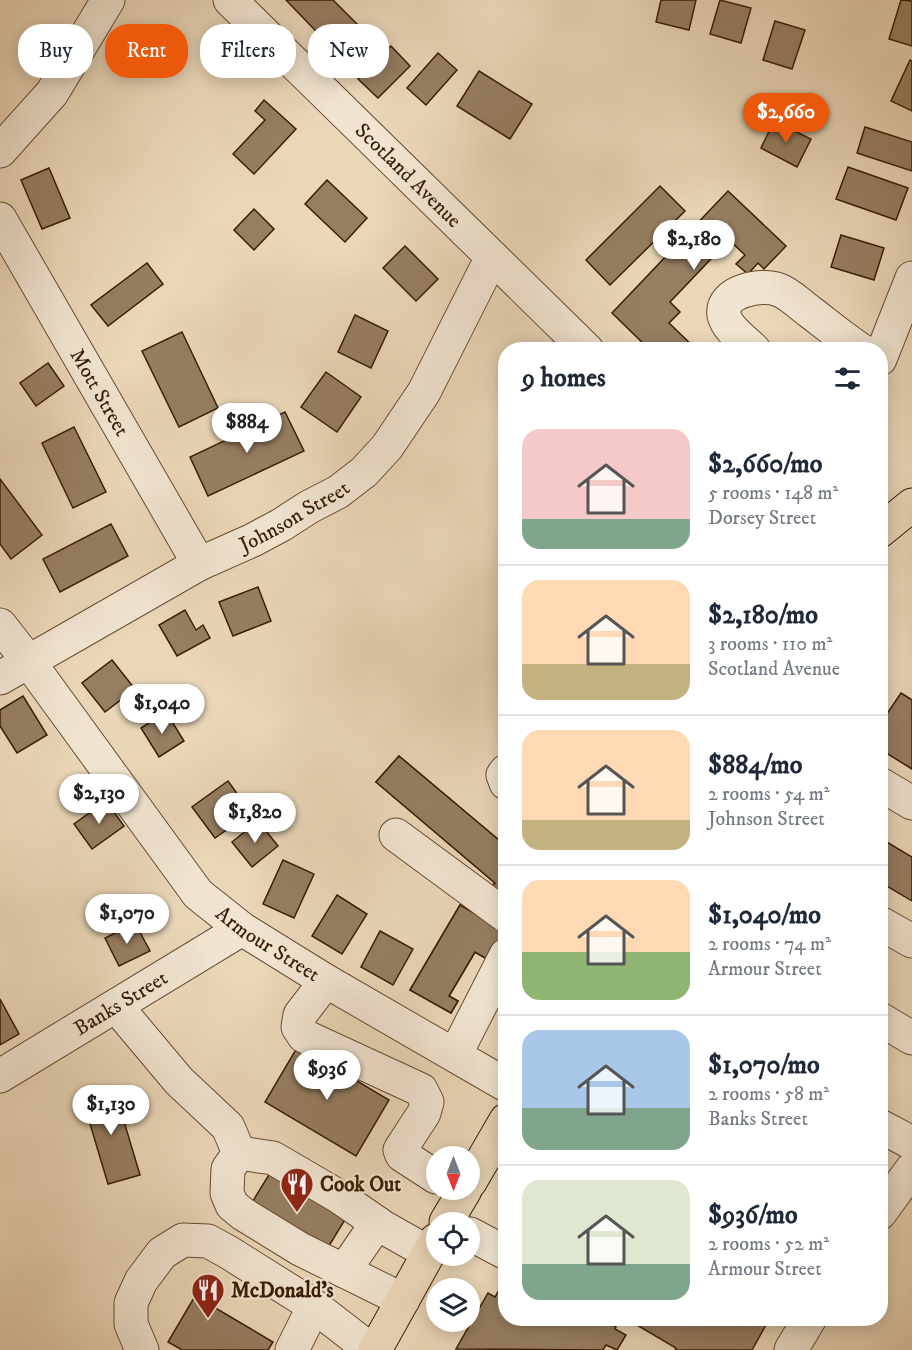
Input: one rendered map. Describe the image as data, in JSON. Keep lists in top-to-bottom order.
{
  "streets": {
    "street": [
      "Scotland Avenue",
      "Mott Street",
      "Johnson Street",
      "Armour Street",
      "Banks Street"
    ]
  },
  "crossings": [
    ["Scotland Avenue", "Johnson Street"],
    ["Mott Street", "Johnson Street"],
    ["Johnson Street", "Armour Street"],
    ["Armour Street", "Banks Street"]
  ],
  "places": {
    "restaurant": ["Cook Out", "McDonald's"]
  },
  "north": "bottom",
  "page": {
    "chip": [
      "Buy",
      "Rent",
      "Filters",
      "New"
    ],
    "price": [
      "$2,660",
      "$2,180",
      "$884",
      "$1,040",
      "$2,130",
      "$1,820",
      "$1,070",
      "$936",
      "$1,130"
    ],
    "heading": "9 homes",
    "list": [
      {
        "name": "$2,660/mo",
        "note": "5 rooms · 148 m² · Dorsey Street"
      },
      {
        "name": "$2,180/mo",
        "note": "3 rooms · 110 m² · Scotland Avenue"
      },
      {
        "name": "$884/mo",
        "note": "2 rooms · 54 m² · Johnson Street"
      },
      {
        "name": "$1,040/mo",
        "note": "2 rooms · 74 m² · Armour Street"
      },
      {
        "name": "$1,070/mo",
        "note": "2 rooms · 58 m² · Banks Street"
      },
      {
        "name": "$936/mo",
        "note": "2 rooms · 52 m² · Armour Street"
      }
    ]
  }
}
